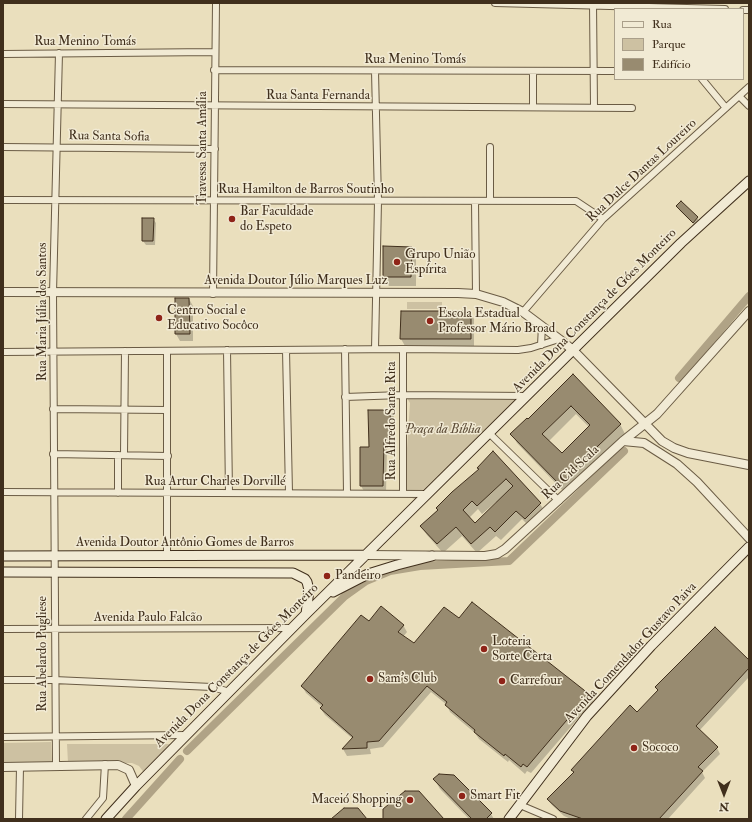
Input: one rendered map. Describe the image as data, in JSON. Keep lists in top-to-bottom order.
{
  "streets": {
    "main road": ["Avenida Dona Constança de Góes Monteiro", "Avenida Doutor Antônio Gomes de Barros", "Avenida Comendador Gustavo Paiva"],
    "street": [
      "Rua Menino Tomás",
      "Rua Santa Fernanda",
      "Rua Santa Sofia",
      "Travessa Santa Amália",
      "Rua Dulce Dantas Loureiro",
      "Rua Hamilton de Barros Soutinho",
      "Avenida Doutor Júlio Marques Luz",
      "Rua Maria Júlia dos Santos",
      "Rua Alfredo Santa Rita",
      "Rua Cid Scala",
      "Rua Artur Charles Dorvillé",
      "Avenida Paulo Falcão",
      "Rua Abelardo Pugliese"
    ]
  },
  "crossings": [
    ["Rua Menino Tomás", "Travessa Santa Amália"],
    ["Rua Menino Tomás", "Rua Maria Júlia dos Santos"],
    ["Rua Santa Fernanda", "Travessa Santa Amália"],
    ["Rua Santa Fernanda", "Rua Maria Júlia dos Santos"],
    ["Rua Santa Sofia", "Travessa Santa Amália"],
    ["Rua Santa Sofia", "Rua Maria Júlia dos Santos"],
    ["Travessa Santa Amália", "Rua Hamilton de Barros Soutinho"],
    ["Travessa Santa Amália", "Avenida Doutor Júlio Marques Luz"],
    ["Rua Dulce Dantas Loureiro", "Rua Hamilton de Barros Soutinho"],
    ["Rua Dulce Dantas Loureiro", "Avenida Doutor Júlio Marques Luz"],
    ["Rua Hamilton de Barros Soutinho", "Rua Maria Júlia dos Santos"],
    ["Avenida Doutor Júlio Marques Luz", "Avenida Dona Constança de Góes Monteiro"],
    ["Avenida Doutor Júlio Marques Luz", "Rua Maria Júlia dos Santos"],
    ["Avenida Doutor Júlio Marques Luz", "Rua Cid Scala"],
    ["Avenida Dona Constança de Góes Monteiro", "Rua Cid Scala"],
    ["Avenida Dona Constança de Góes Monteiro", "Rua Artur Charles Dorvillé"],
    ["Avenida Dona Constança de Góes Monteiro", "Avenida Doutor Antônio Gomes de Barros"],
    ["Avenida Dona Constança de Góes Monteiro", "Avenida Paulo Falcão"],
    ["Rua Maria Júlia dos Santos", "Rua Artur Charles Dorvillé"],
    ["Rua Maria Júlia dos Santos", "Avenida Doutor Antônio Gomes de Barros"],
    ["Rua Maria Júlia dos Santos", "Rua Abelardo Pugliese"],
    ["Rua Alfredo Santa Rita", "Rua Artur Charles Dorvillé"],
    ["Rua Cid Scala", "Avenida Doutor Antônio Gomes de Barros"],
    ["Avenida Paulo Falcão", "Rua Abelardo Pugliese"]
  ],
  "parks": ["Praça da Bíblia"],
  "places": [
    "Bar Faculdade do Espeto",
    "Grupo União Espírita",
    "Centro Social e Educativo Socôco",
    "Escola Estadual Professor Mário Broad",
    "Pandeiro",
    "Loteria Sorte Certa",
    "Sam's Club",
    "Carrefour",
    "Sococo",
    "Smart Fit",
    "Maceió Shopping"
  ],
  "legend": ["Rua", "Parque", "Edifício"],
  "north": "bottom"
}
